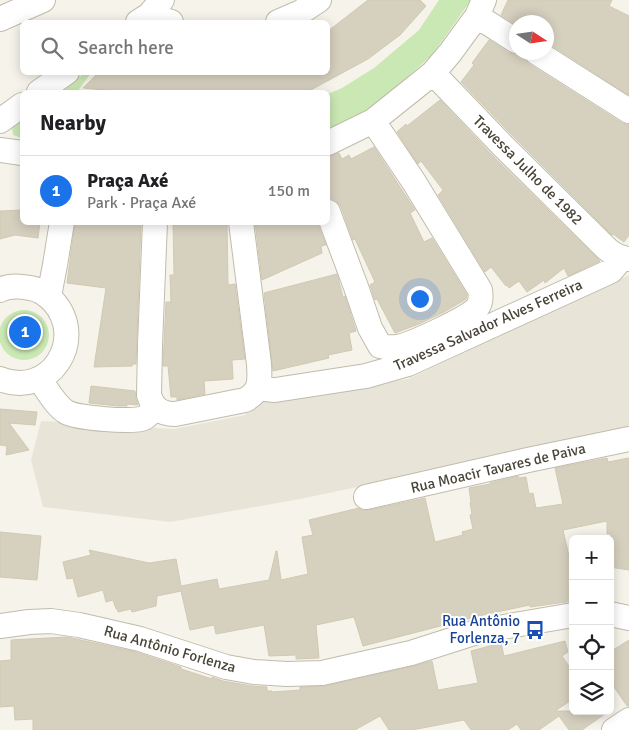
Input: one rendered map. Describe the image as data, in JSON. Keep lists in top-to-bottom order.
{
  "streets": {
    "street": [
      "Travessa Julho de 1982",
      "Travessa Salvador Alves Ferreira",
      "Rua Moacir Tavares de Paiva",
      "Rua Antônio Forlenza"
    ]
  },
  "crossings": [
    ["Travessa Julho de 1982", "Travessa Salvador Alves Ferreira"]
  ],
  "places": {
    "bus stop": ["Rua Antônio Forlenza, 7"]
  },
  "north": "right",
  "page": {
    "search": "Search here",
    "heading": "Nearby",
    "list": [
      {
        "mark": "1",
        "name": "Praça Axé",
        "note": "Park · Praça Axé",
        "value": "150 m"
      }
    ],
    "pins": "1",
    "map_buttons": ["+", "−"]
  }
}
